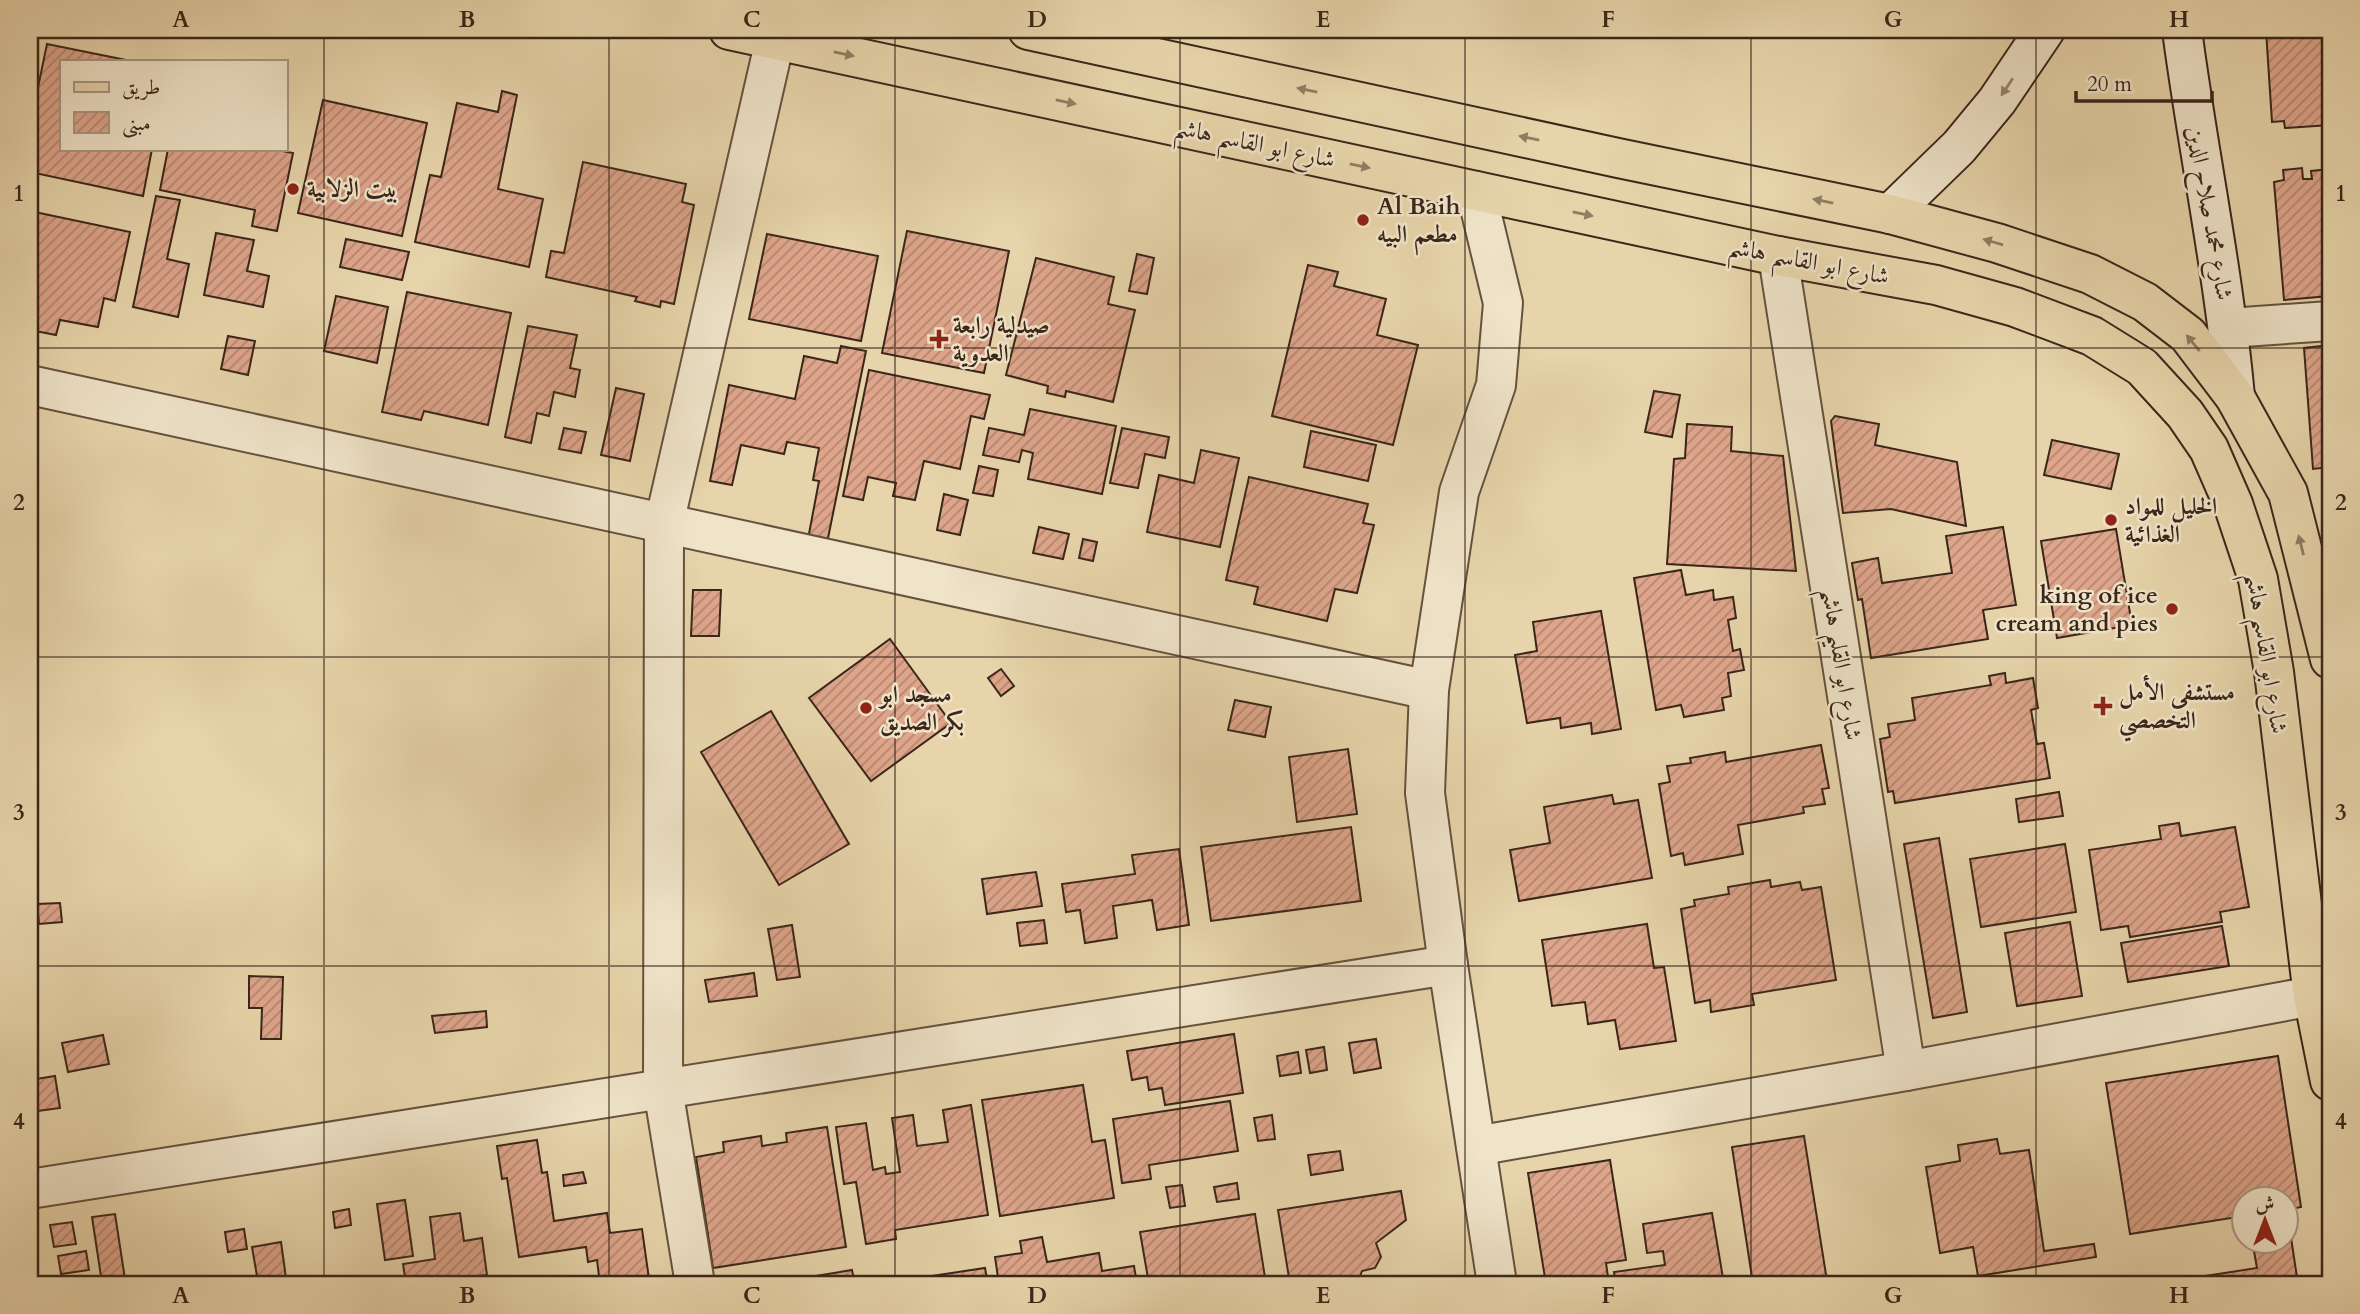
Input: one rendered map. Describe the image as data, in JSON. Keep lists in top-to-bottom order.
{
  "streets": {
    "main road": ["شارع ابو القاسم هاشم"],
    "street": ["شارع محمد صلاح الدين", "شارع ابو القليم هاشم"]
  },
  "crossings": [
    ["شارع ابو القاسم هاشم", "شارع ابو القليم هاشم"]
  ],
  "places": {
    "other": [
      "بيت الزلابية",
      "Al Baih مطعم البيه",
      "الخليل للمواد الغذائية",
      "king of ice cream and pies",
      "مسجد ابو بكر الصديق"
    ],
    "health": ["صيدلية رابعة العدوية", "مستشفى الأمل التخصصي"]
  },
  "legend": ["طريق", "مبنى"],
  "scale_bar": "20 m",
  "north": "top",
  "grid": {
    "columns": [
      "A",
      "B",
      "C",
      "D",
      "E",
      "F",
      "G",
      "H"
    ],
    "rows": [
      "1",
      "2",
      "3",
      "4"
    ]
  }
}
